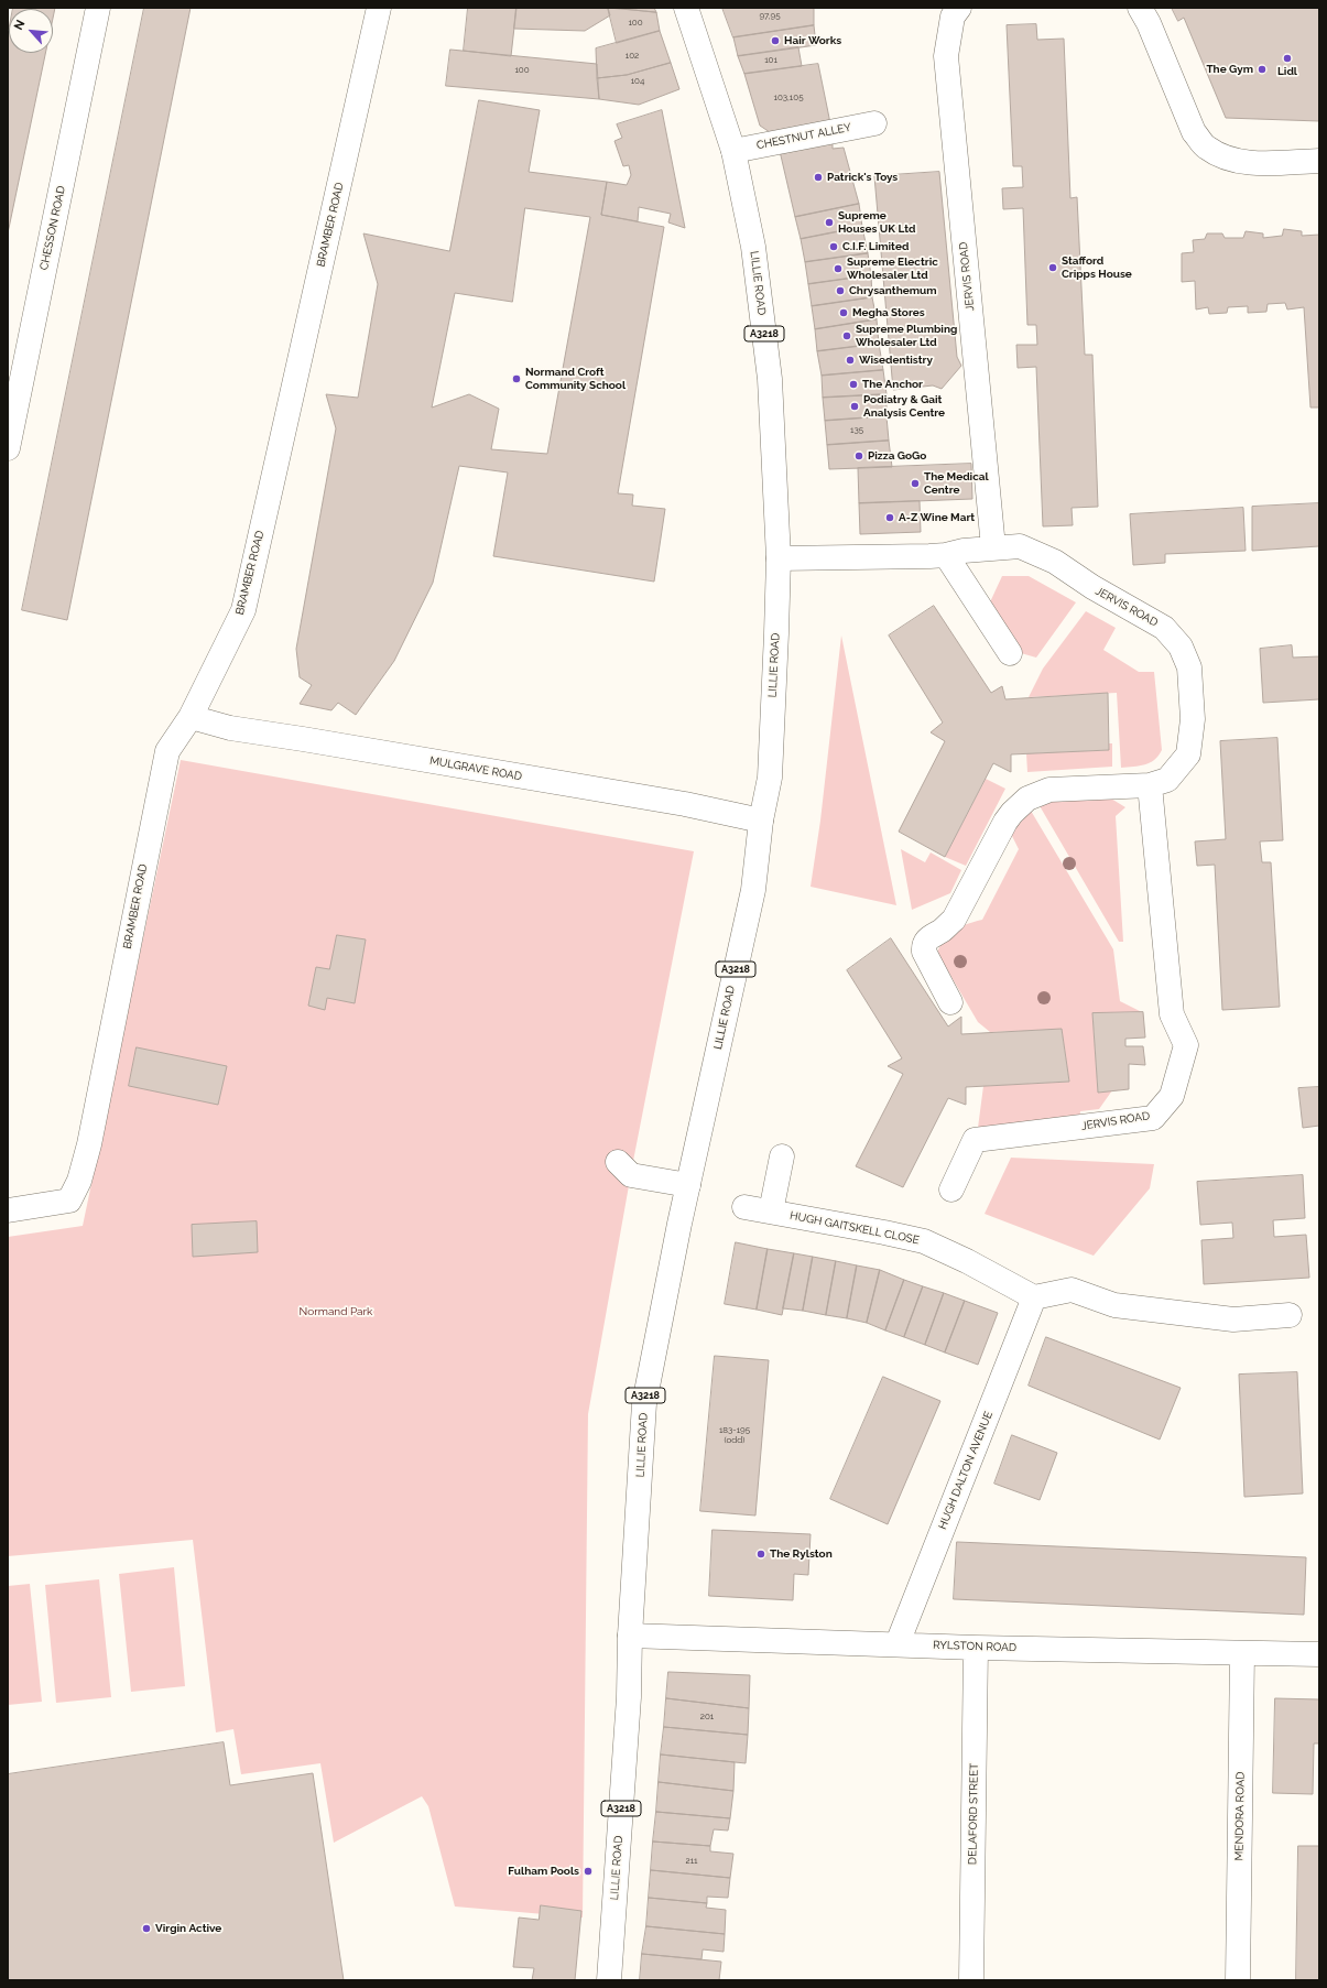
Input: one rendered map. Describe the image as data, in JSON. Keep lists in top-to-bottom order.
{
  "streets": {
    "street": [
      "CHESTNUT ALLEY",
      "BRAMBER ROAD",
      "CHESSON ROAD",
      "JERVIS ROAD",
      "LILLIE ROAD",
      "A3218",
      "MULGRAVE ROAD",
      "HUGH GAITSKELL CLOSE",
      "HUGH DALTON AVENUE",
      "RYLSTON ROAD",
      "DELAFORD STREET",
      "MENDORA ROAD"
    ]
  },
  "crossings": [
    ["CHESTNUT ALLEY", "LILLIE ROAD"],
    ["BRAMBER ROAD", "MULGRAVE ROAD"],
    ["JERVIS ROAD", "LILLIE ROAD"],
    ["LILLIE ROAD", "MULGRAVE ROAD"],
    ["LILLIE ROAD", "RYLSTON ROAD"],
    ["HUGH GAITSKELL CLOSE", "HUGH DALTON AVENUE"],
    ["HUGH DALTON AVENUE", "RYLSTON ROAD"],
    ["RYLSTON ROAD", "DELAFORD STREET"],
    ["RYLSTON ROAD", "MENDORA ROAD"]
  ],
  "parks": ["Normand Park"],
  "places": [
    "Hair Works",
    "Lidl",
    "The Gym",
    "Patrick's Toys",
    "Supreme Houses UK Ltd",
    "C.I.F. Limited",
    "Stafford Cripps House",
    "Supreme Electric Wholesaler Ltd",
    "Chrysanthemum",
    "Megha Stores",
    "Supreme Plumbing Wholesaler Ltd",
    "Wisedentistry",
    "Normand Croft Community School",
    "The Anchor",
    "Podiatry & Gait Analysis Centre",
    "Pizza GoGo",
    "The Medical Centre",
    "A-Z Wine Mart",
    "The Rylston",
    "Fulham Pools",
    "Virgin Active"
  ],
  "house_numbers": [
    "97,95",
    "100",
    "102",
    "101",
    "100",
    "104",
    "103,105",
    "135",
    "183-195 (odd)",
    "201",
    "211"
  ],
  "north": "top left"
}
